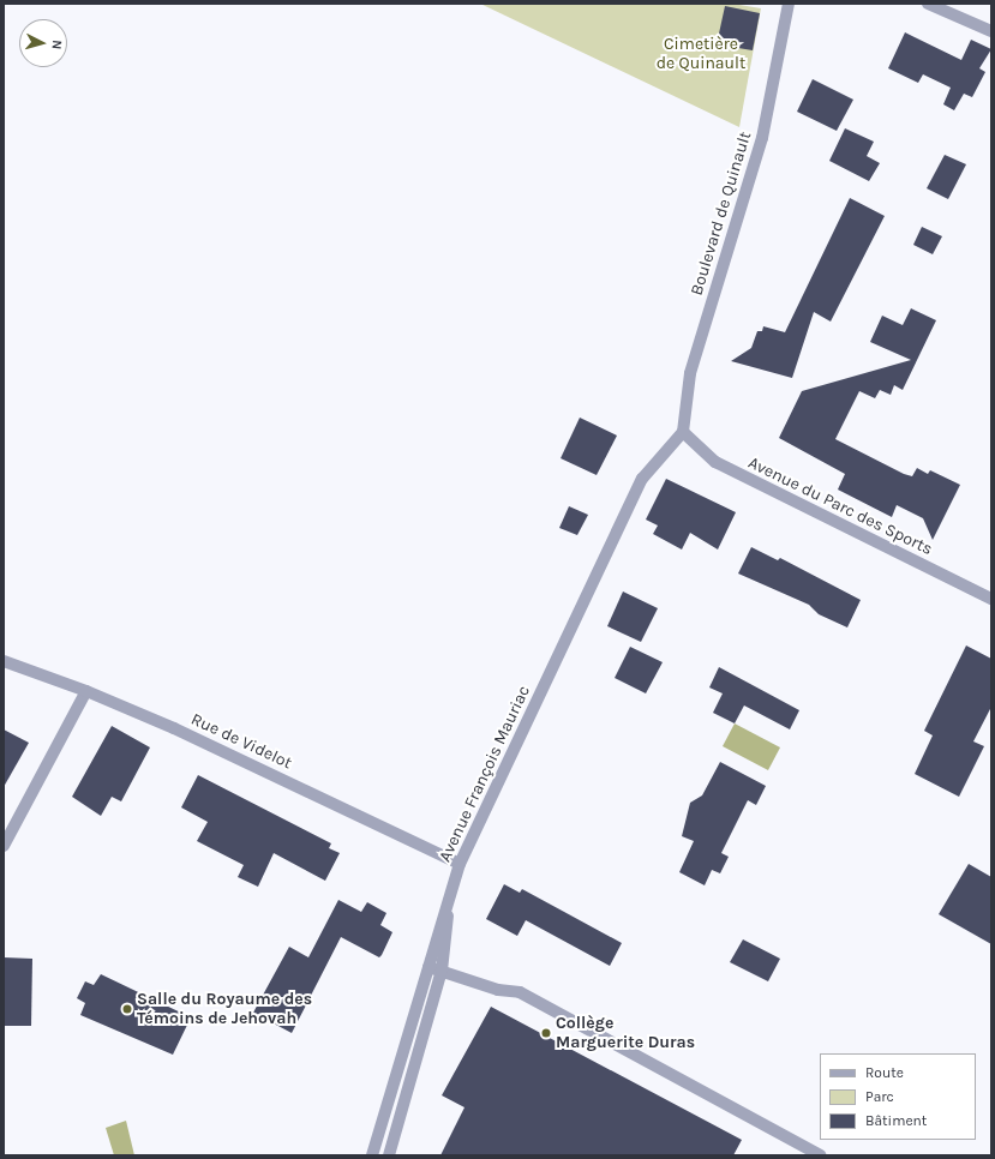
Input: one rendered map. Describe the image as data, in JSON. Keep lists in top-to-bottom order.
{
  "streets": {
    "street": [
      "Boulevard de Quinault",
      "Avenue du Parc des Sports",
      "Rue de Videlot",
      "Avenue François Mauriac"
    ]
  },
  "crossings": [
    ["Boulevard de Quinault", "Avenue du Parc des Sports"],
    ["Boulevard de Quinault", "Avenue François Mauriac"],
    ["Avenue du Parc des Sports", "Avenue François Mauriac"],
    ["Rue de Videlot", "Avenue François Mauriac"]
  ],
  "parks": ["Cimetière de Quinault"],
  "places": ["Salle du Royaume des Témoins de Jehovah", "Collège Marguerite Duras"],
  "legend": ["Route", "Parc", "Bâtiment"],
  "north": "right"
}
